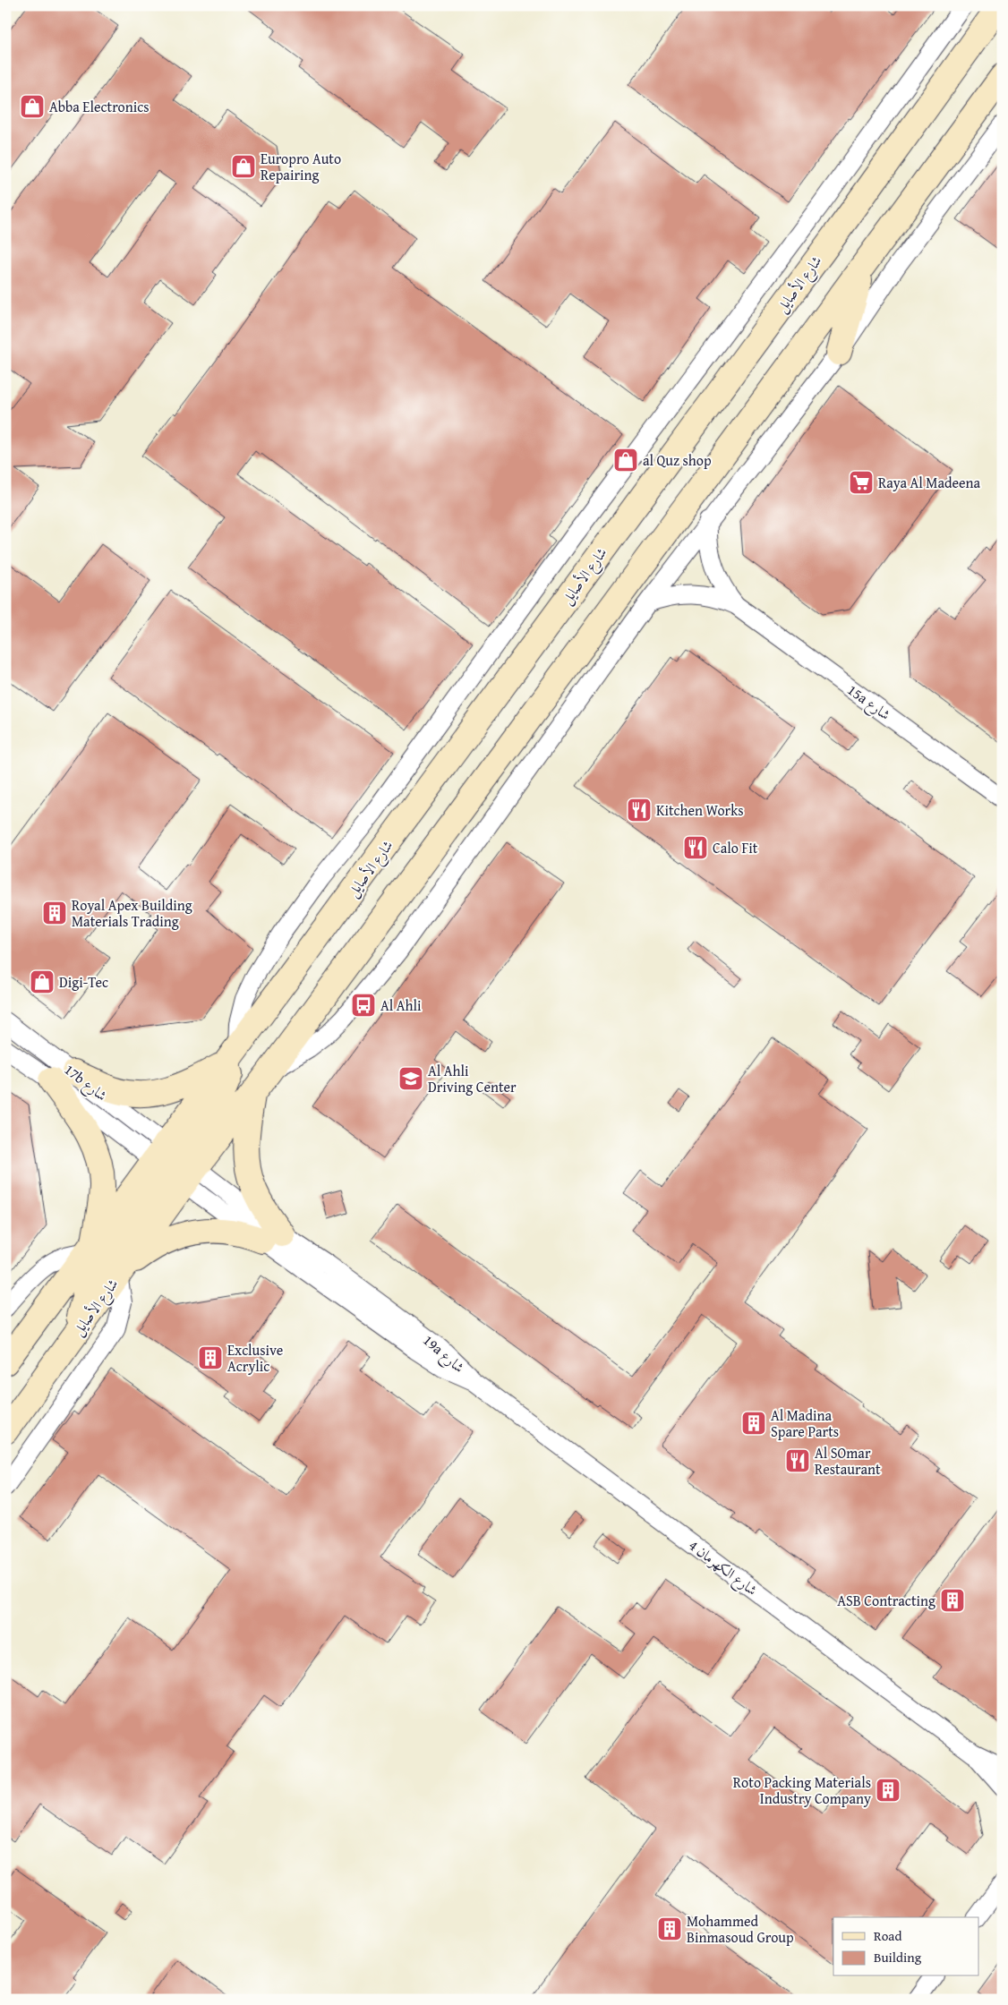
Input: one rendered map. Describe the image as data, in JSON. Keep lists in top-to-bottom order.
{
  "streets": {
    "main road": ["شارع الأصايل"],
    "street": [
      "15a شارع",
      "17b شارع",
      "19a شارع",
      "شارع الكهرمان 4"
    ]
  },
  "crossings": [
    ["شارع الأصايل", "17b شارع"],
    ["شارع الأصايل", "19a شارع"],
    ["17b شارع", "19a شارع"],
    ["19a شارع", "شارع الكهرمان 4"]
  ],
  "places": {
    "shop": [
      "Abba Electronics",
      "Europro Auto Repairing",
      "al Quz shop",
      "Digi-Tec"
    ],
    "supermarket": ["Raya Al Madeena"],
    "restaurant": ["Kitchen Works", "Calo Fit", "Al SOmar Restaurant"],
    "building": [
      "Royal Apex Building Materials Trading",
      "Exclusive Acrylic",
      "Al Madina Spare Parts",
      "ASB Contracting",
      "Roto Packing Materials Industry Company",
      "Mohammed Binmasoud Group"
    ],
    "bus stop": ["Al Ahli"],
    "school or university": ["Al Ahli Driving Center"]
  },
  "legend": ["Road", "Building"]
}
